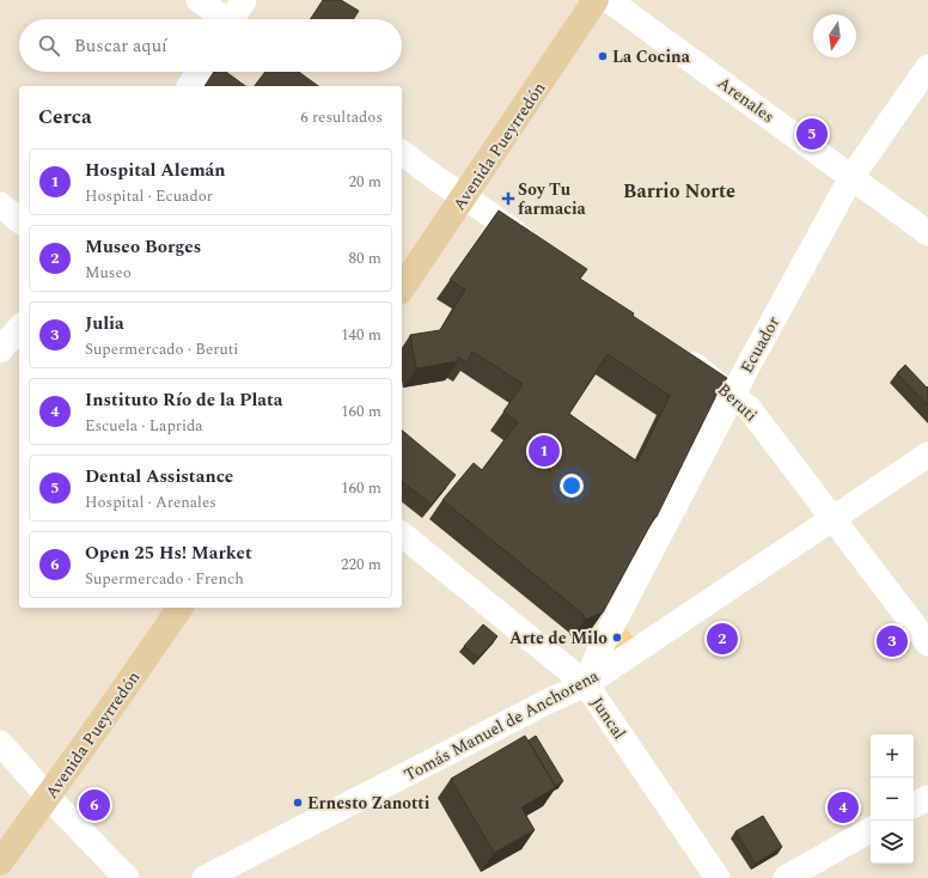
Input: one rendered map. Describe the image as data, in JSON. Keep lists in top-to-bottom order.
{
  "streets": {
    "main road": ["Avenida Pueyrredón"],
    "street": [
      "Arenales",
      "Ecuador",
      "Beruti",
      "Juncal",
      "Tomás Manuel de Anchorena"
    ]
  },
  "crossings": [
    ["Arenales", "Ecuador"],
    ["Ecuador", "Beruti"],
    ["Ecuador", "Juncal"],
    ["Ecuador", "Tomás Manuel de Anchorena"],
    ["Beruti", "Tomás Manuel de Anchorena"],
    ["Juncal", "Tomás Manuel de Anchorena"]
  ],
  "districts": ["Barrio Norte"],
  "places": {
    "other": ["La Cocina", "Arte de Milo", "Ernesto Zanotti"],
    "health": ["Soy Tu farmacia"]
  },
  "north": "bottom",
  "page": {
    "search": "Buscar aquí",
    "heading": ["Cerca", "6 resultados"],
    "pins": [
      "5",
      "1",
      "2",
      "3",
      "6",
      "4"
    ],
    "list": [
      {
        "mark": "1",
        "name": "Hospital Alemán",
        "note": "Hospital · Ecuador",
        "value": "20 m"
      },
      {
        "mark": "2",
        "name": "Museo Borges",
        "note": "Museo",
        "value": "80 m"
      },
      {
        "mark": "3",
        "name": "Julia",
        "note": "Supermercado · Beruti",
        "value": "140 m"
      },
      {
        "mark": "4",
        "name": "Instituto Río de la Plata",
        "note": "Escuela · Laprida",
        "value": "160 m"
      },
      {
        "mark": "5",
        "name": "Dental Assistance",
        "note": "Hospital · Arenales",
        "value": "160 m"
      },
      {
        "mark": "6",
        "name": "Open 25 Hs! Market",
        "note": "Supermercado · French",
        "value": "220 m"
      }
    ],
    "map_buttons": ["+", "−"]
  }
}
